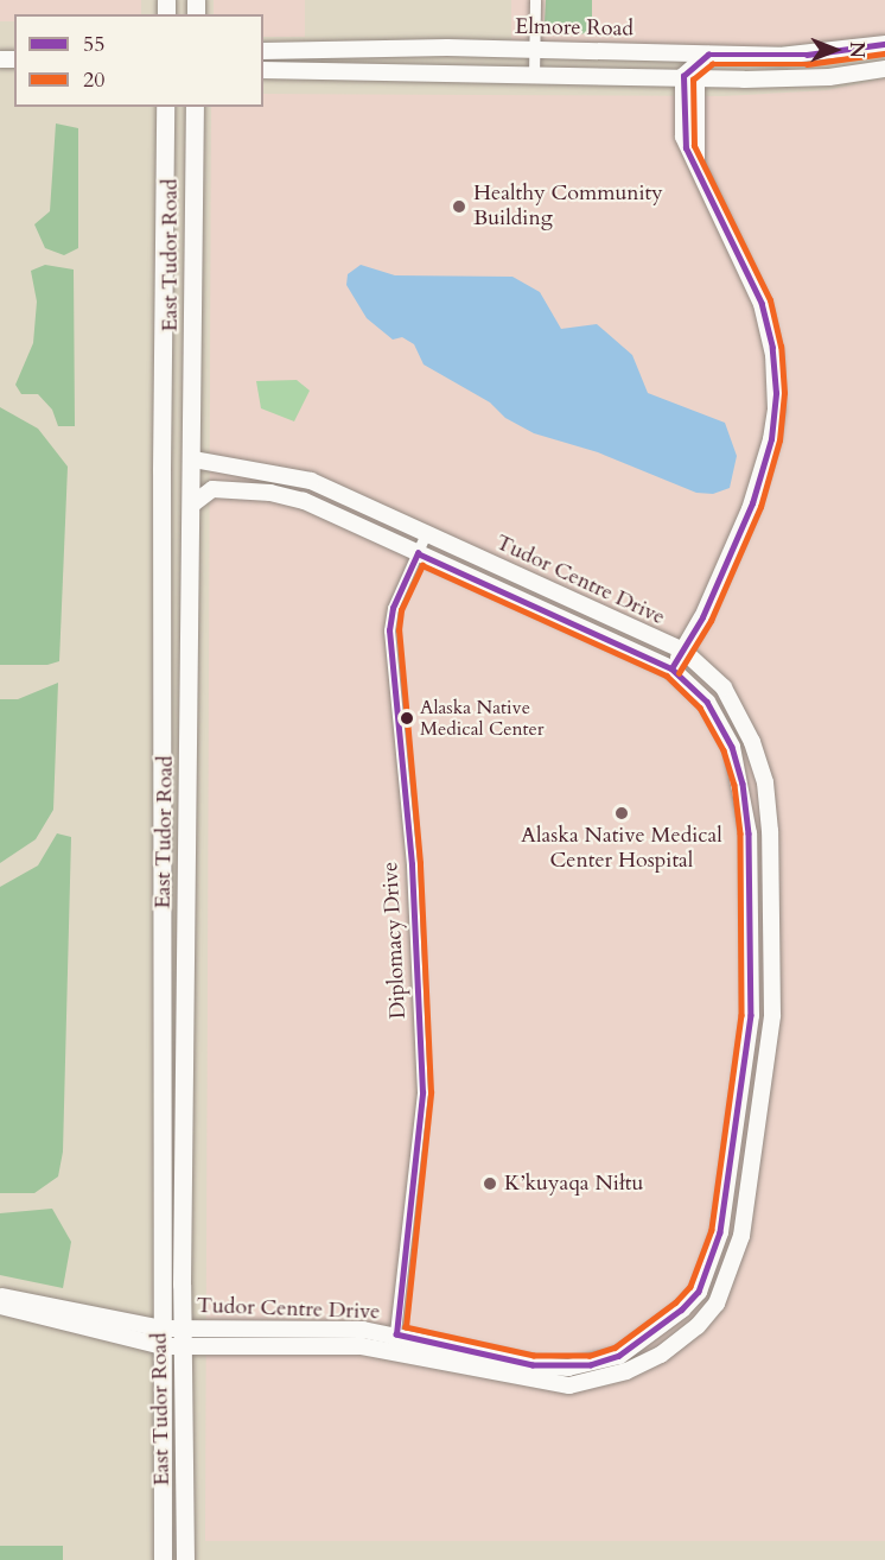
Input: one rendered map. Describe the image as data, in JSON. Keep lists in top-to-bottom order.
{
  "streets": {
    "main road": ["East Tudor Road"],
    "street": ["Elmore Road", "Tudor Centre Drive", "Diplomacy Drive"]
  },
  "crossings": [
    ["East Tudor Road", "Tudor Centre Drive"],
    ["Tudor Centre Drive", "Diplomacy Drive"]
  ],
  "places": [
    "Healthy Community Building",
    "Alaska Native Medical Center",
    "Alaska Native Medical Center Hospital",
    "K’kuyaqa Niłtu"
  ],
  "lines": ["transit line 55", "transit line 20"],
  "legend": ["55", "20"],
  "north": "right"
}
